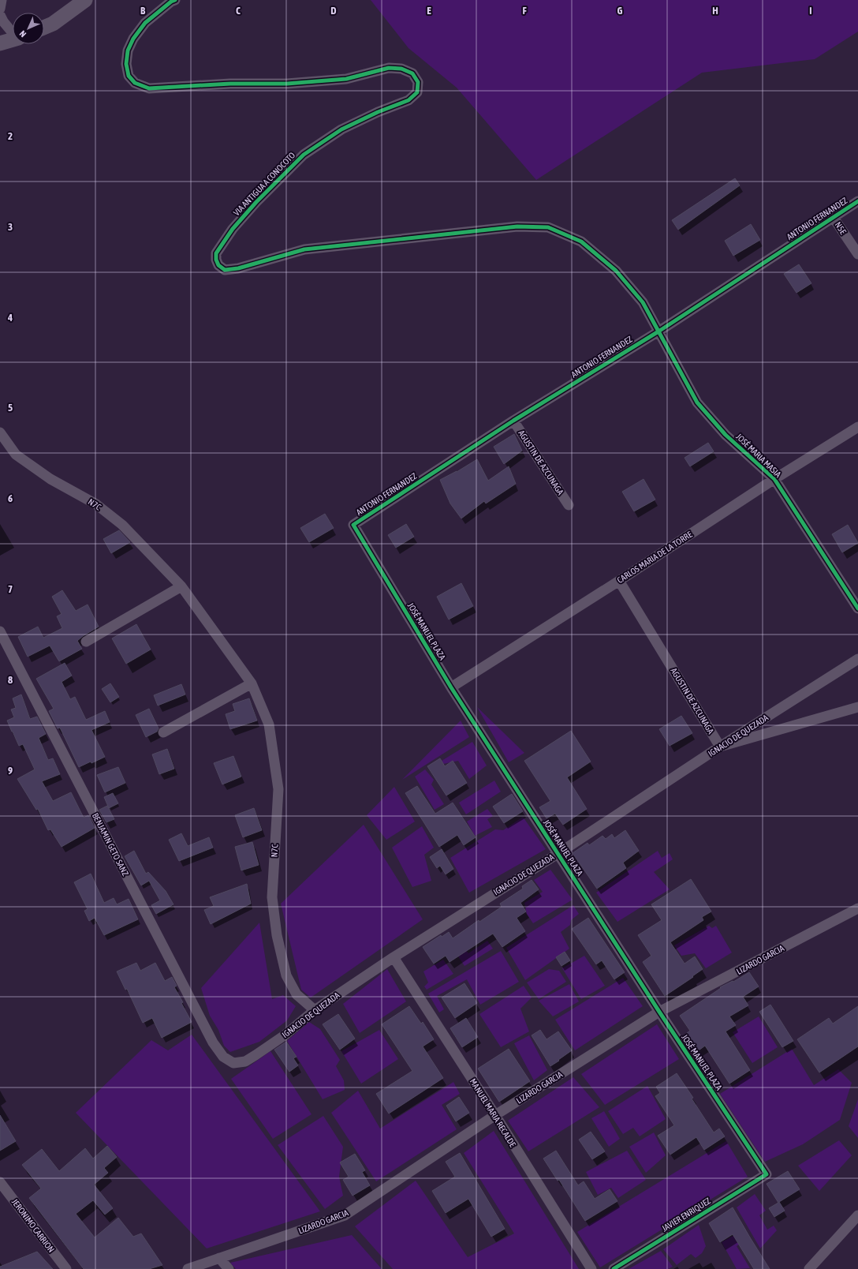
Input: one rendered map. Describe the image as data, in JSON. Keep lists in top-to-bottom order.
{
  "streets": {
    "street": [
      "VIA ANTIGUA A CONOCOTO",
      "ANTONIO FERNANDEZ",
      "N5E",
      "JOSÉ MARIA MASIA",
      "AGUSTIN DE AZCUNAGA",
      "N7C",
      "CARLOS MARIA DE LA TORRE",
      "JOSÉ MANUEL PLAZA",
      "IGNACIO DE QUEZADA",
      "BENJAMIN GETO SANZ",
      "LIZARDO GARCIA",
      "MANUEL MARIA RECALDE",
      "JAVIER ENRIQUEZ",
      "JERONIMO CARRION"
    ]
  },
  "crossings": [
    ["VIA ANTIGUA A CONOCOTO", "ANTONIO FERNANDEZ"],
    ["VIA ANTIGUA A CONOCOTO", "JOSÉ MARIA MASIA"],
    ["ANTONIO FERNANDEZ", "N5E"],
    ["ANTONIO FERNANDEZ", "JOSÉ MARIA MASIA"],
    ["ANTONIO FERNANDEZ", "AGUSTIN DE AZCUNAGA"],
    ["ANTONIO FERNANDEZ", "JOSÉ MANUEL PLAZA"],
    ["JOSÉ MARIA MASIA", "CARLOS MARIA DE LA TORRE"],
    ["AGUSTIN DE AZCUNAGA", "CARLOS MARIA DE LA TORRE"],
    ["AGUSTIN DE AZCUNAGA", "IGNACIO DE QUEZADA"],
    ["N7C", "IGNACIO DE QUEZADA"],
    ["CARLOS MARIA DE LA TORRE", "JOSÉ MANUEL PLAZA"],
    ["JOSÉ MANUEL PLAZA", "IGNACIO DE QUEZADA"],
    ["JOSÉ MANUEL PLAZA", "LIZARDO GARCIA"],
    ["JOSÉ MANUEL PLAZA", "JAVIER ENRIQUEZ"],
    ["IGNACIO DE QUEZADA", "BENJAMIN GETO SANZ"],
    ["IGNACIO DE QUEZADA", "MANUEL MARIA RECALDE"],
    ["LIZARDO GARCIA", "MANUEL MARIA RECALDE"]
  ],
  "north": "bottom left",
  "grid": {
    "columns": [
      "B",
      "C",
      "D",
      "E",
      "F",
      "G",
      "H",
      "I"
    ],
    "rows": [
      "2",
      "3",
      "4",
      "5",
      "6",
      "7",
      "8",
      "9"
    ]
  }
}
